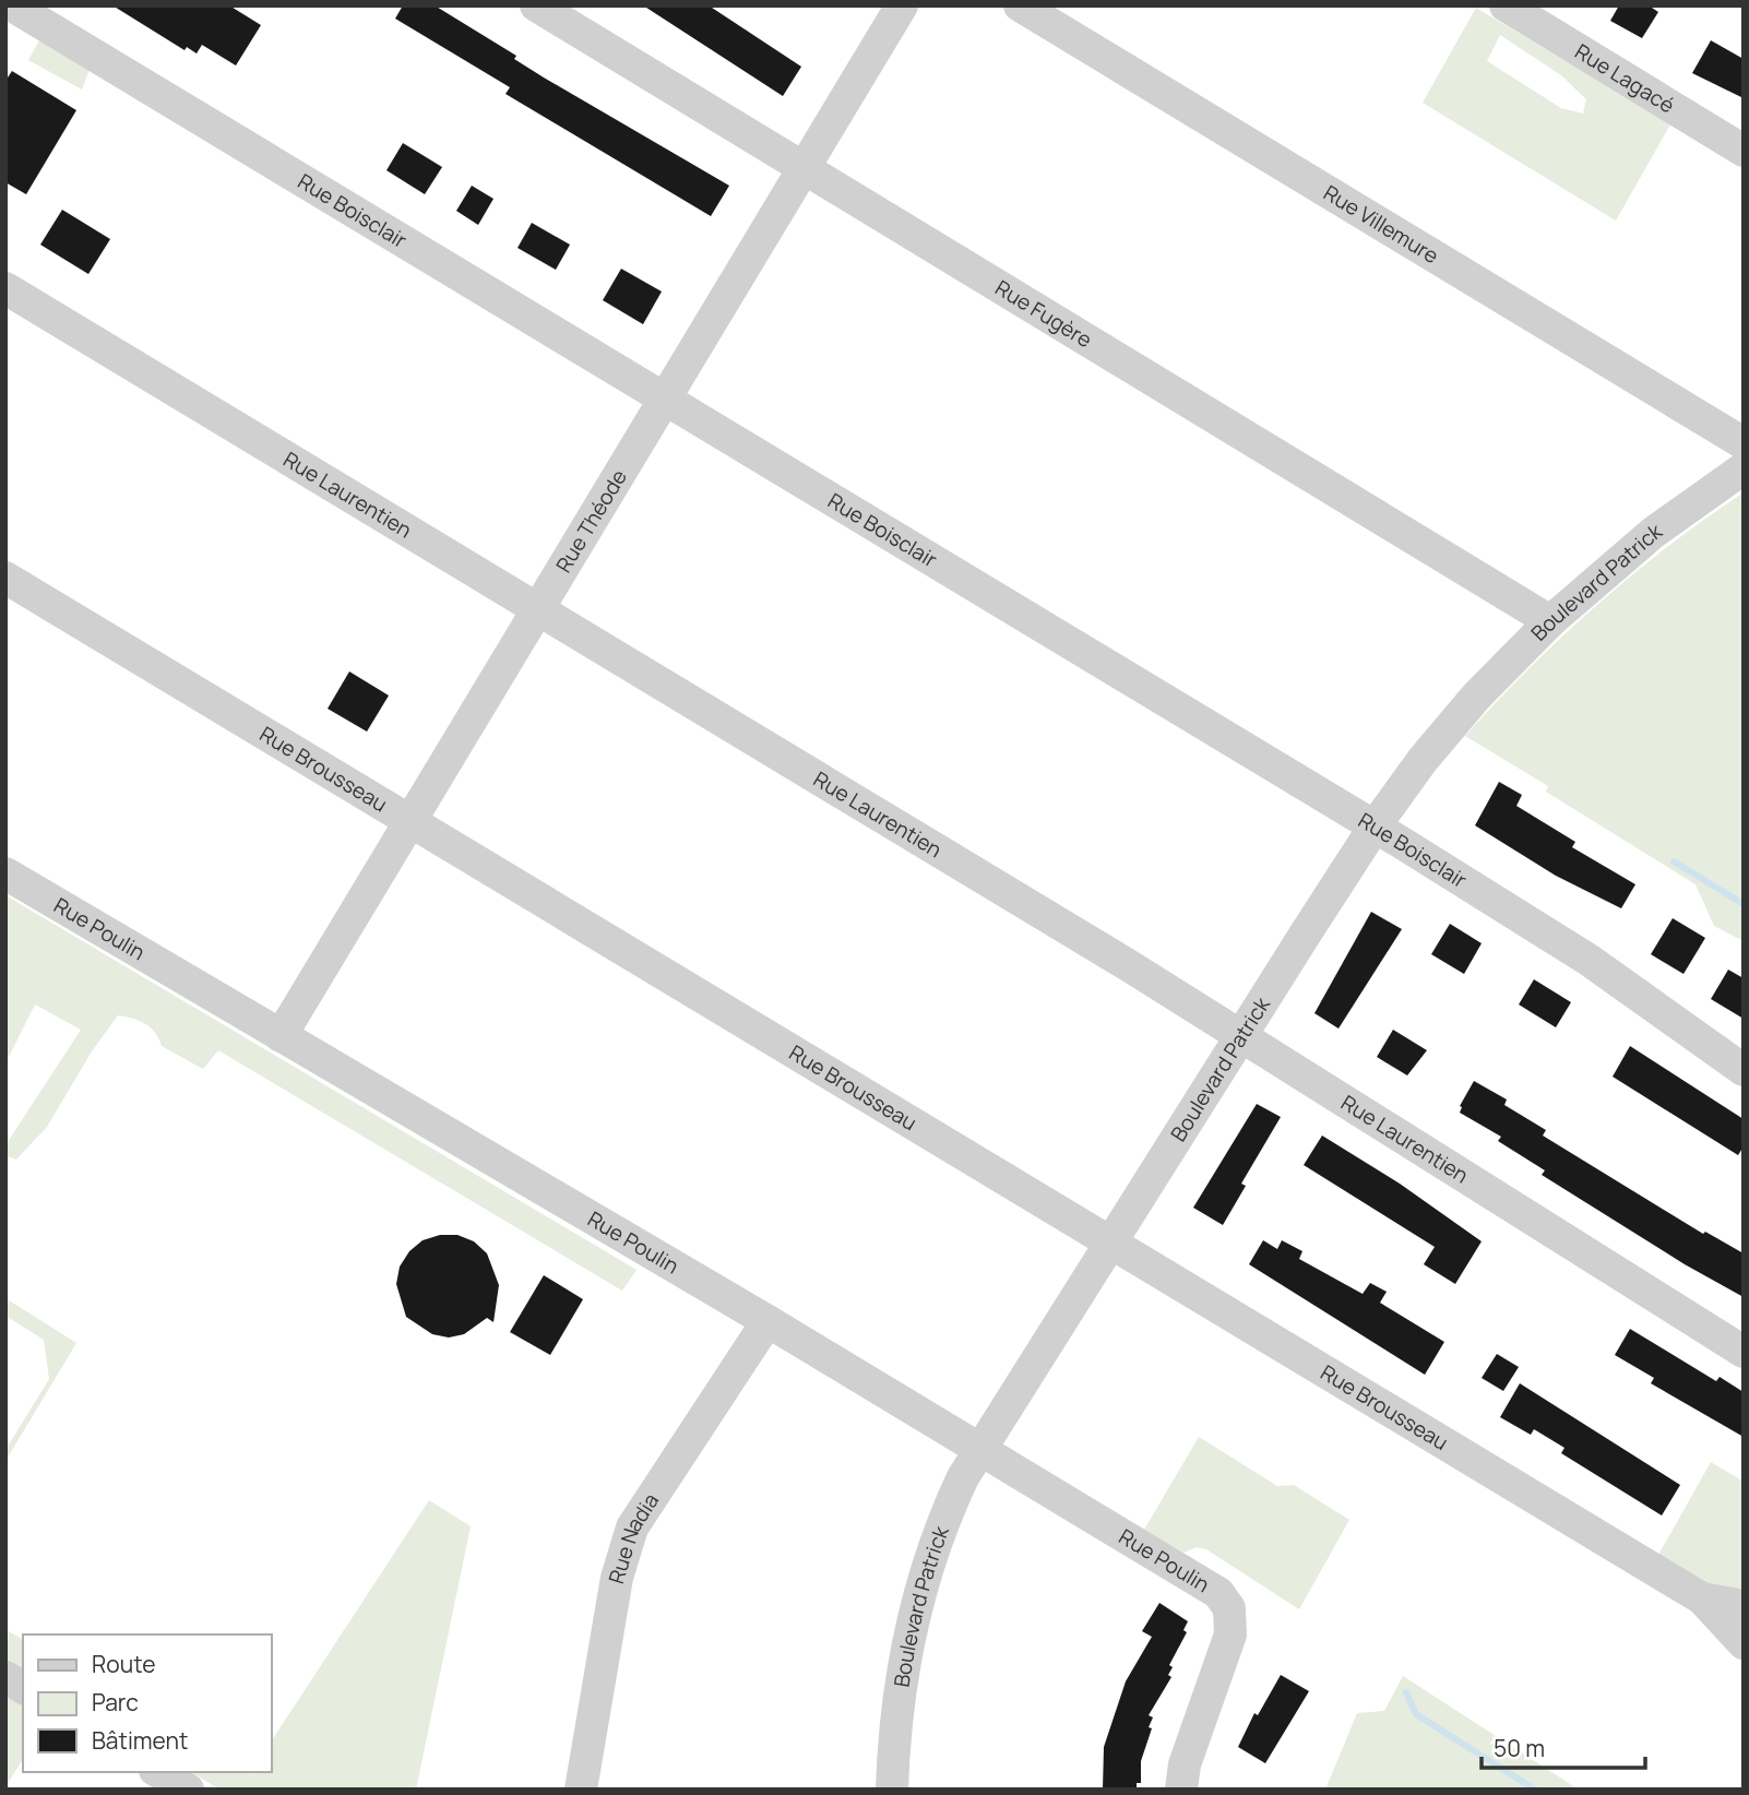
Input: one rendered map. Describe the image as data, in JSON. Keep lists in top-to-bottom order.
{
  "streets": {
    "street": [
      "Rue Lagacé",
      "Rue Boisclair",
      "Rue Villemure",
      "Rue Fugère",
      "Rue Laurentien",
      "Rue Théode",
      "Boulevard Patrick",
      "Rue Brousseau",
      "Rue Poulin",
      "Rue Nadia"
    ]
  },
  "crossings": [
    ["Rue Boisclair", "Rue Théode"],
    ["Rue Boisclair", "Boulevard Patrick"],
    ["Rue Fugère", "Rue Théode"],
    ["Rue Fugère", "Boulevard Patrick"],
    ["Rue Laurentien", "Rue Théode"],
    ["Rue Laurentien", "Boulevard Patrick"],
    ["Rue Théode", "Rue Brousseau"],
    ["Rue Théode", "Rue Poulin"],
    ["Boulevard Patrick", "Rue Brousseau"],
    ["Boulevard Patrick", "Rue Poulin"],
    ["Rue Poulin", "Rue Nadia"]
  ],
  "legend": ["Route", "Parc", "Bâtiment"],
  "scale_bar": "50 m"
}
